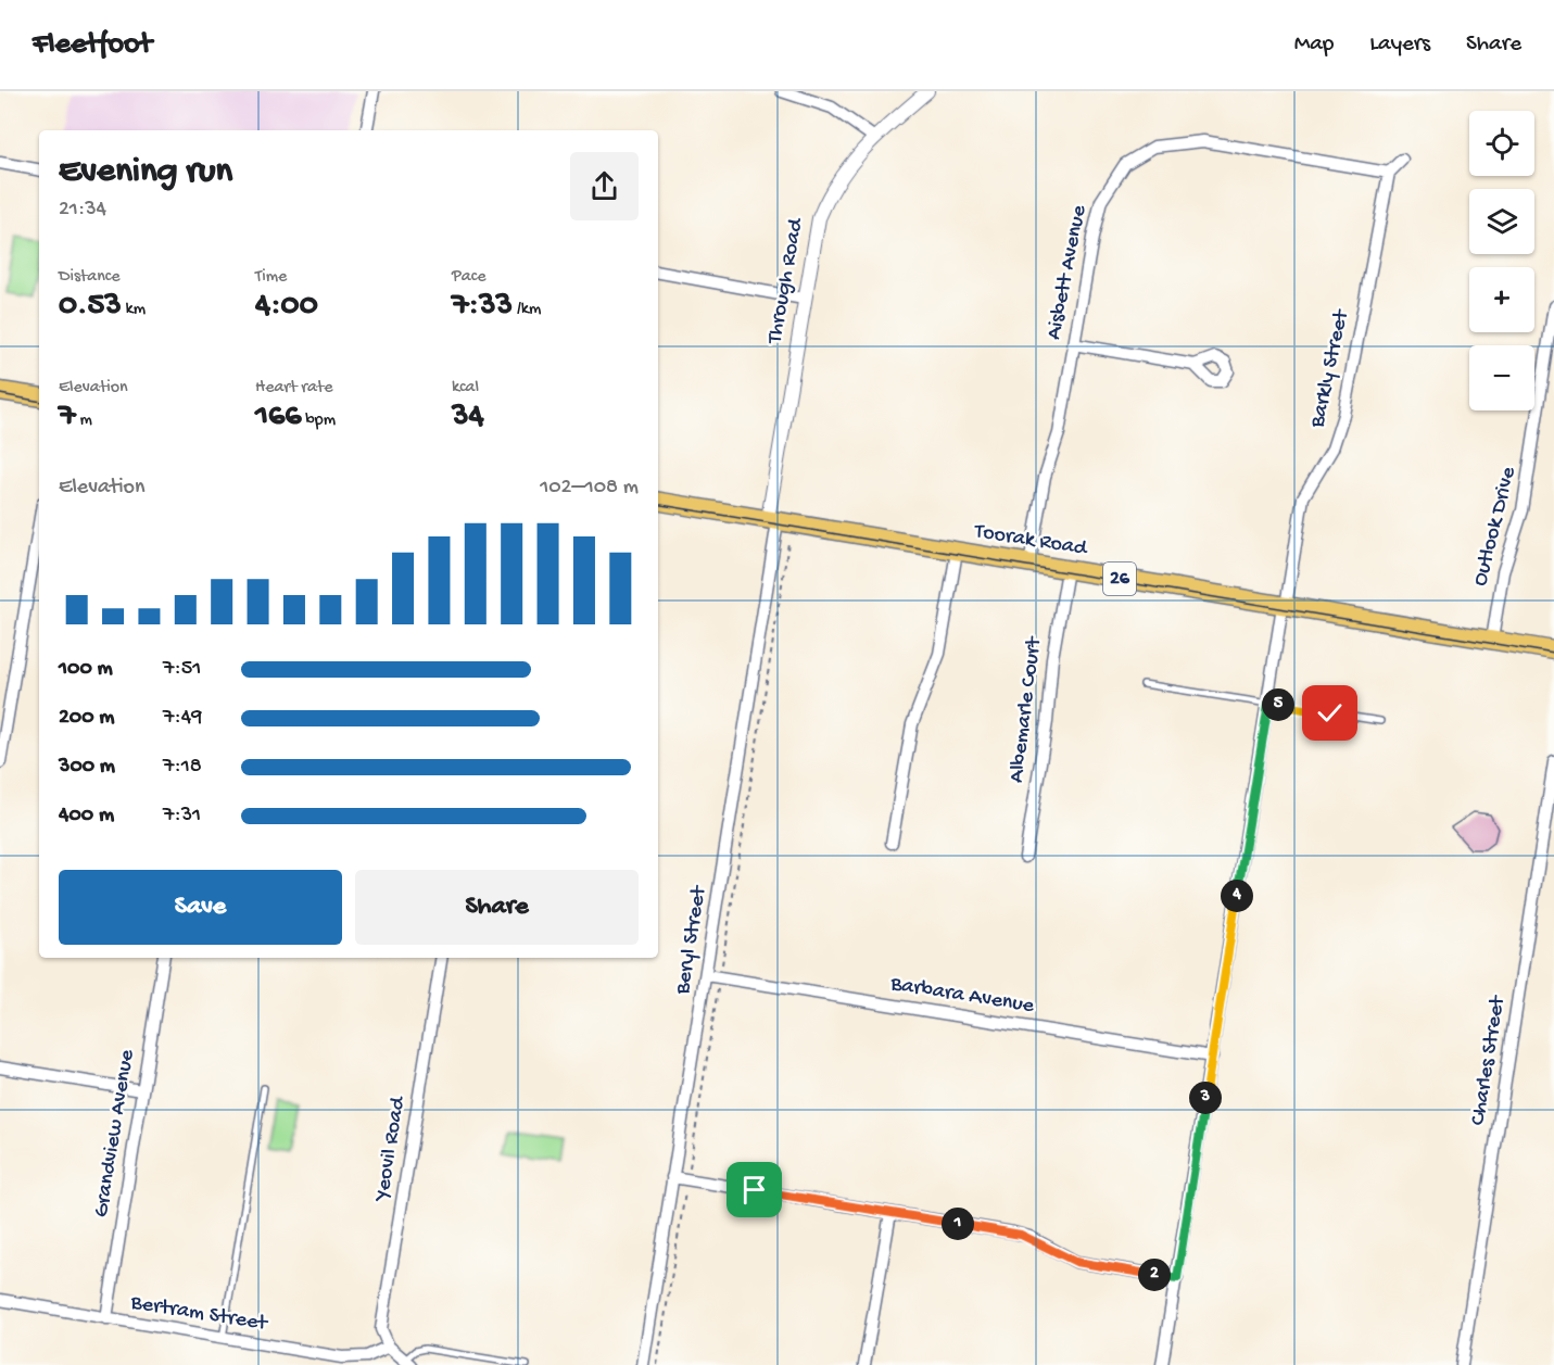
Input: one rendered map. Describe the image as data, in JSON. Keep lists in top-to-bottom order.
{
  "streets": {
    "highway": ["Toorak Road", "26"],
    "street": [
      "Aisbett Avenue",
      "Through Road",
      "Barkly Street",
      "Outlook Drive",
      "Albemarle Court",
      "Beryl Street",
      "Barbara Avenue",
      "Charles Street",
      "Grandview Avenue",
      "Yeovil Road",
      "Bertram Street"
    ]
  },
  "crossings": [
    ["Aisbett Avenue", "Barkly Street"],
    ["Aisbett Avenue", "Toorak Road"],
    ["Through Road", "Toorak Road"],
    ["Through Road", "Beryl Street"],
    ["Barkly Street", "Toorak Road"],
    ["Barkly Street", "Barbara Avenue"],
    ["Outlook Drive", "Toorak Road"],
    ["Toorak Road", "Albemarle Court"],
    ["Toorak Road", "Beryl Street"],
    ["Beryl Street", "Barbara Avenue"],
    ["Grandview Avenue", "Bertram Street"],
    ["Yeovil Road", "Bertram Street"]
  ],
  "page": {
    "header": "Fleetfoot",
    "nav": ["Map", "Layers", "Share"],
    "map_buttons": ["+", "−"],
    "heading": ["Evening run", "21:34"],
    "stats": [
      ["Distance", "0.53 km"],
      ["Time", "4:00"],
      ["Pace", "7:33 /km"],
      ["Elevation", "7 m"],
      ["Heart rate", "166 bpm"],
      ["kcal", "34"]
    ],
    "chart": ["Elevation", "102–108 m"],
    "list": [
      {
        "name": "100 m",
        "note": "7:51"
      },
      {
        "name": "200 m",
        "note": "7:49"
      },
      {
        "name": "300 m",
        "note": "7:18"
      },
      {
        "name": "400 m",
        "note": "7:31"
      }
    ],
    "pins": [
      "5",
      "4",
      "3",
      "1",
      "2"
    ],
    "buttons": ["Save", "Share"]
  }
}
